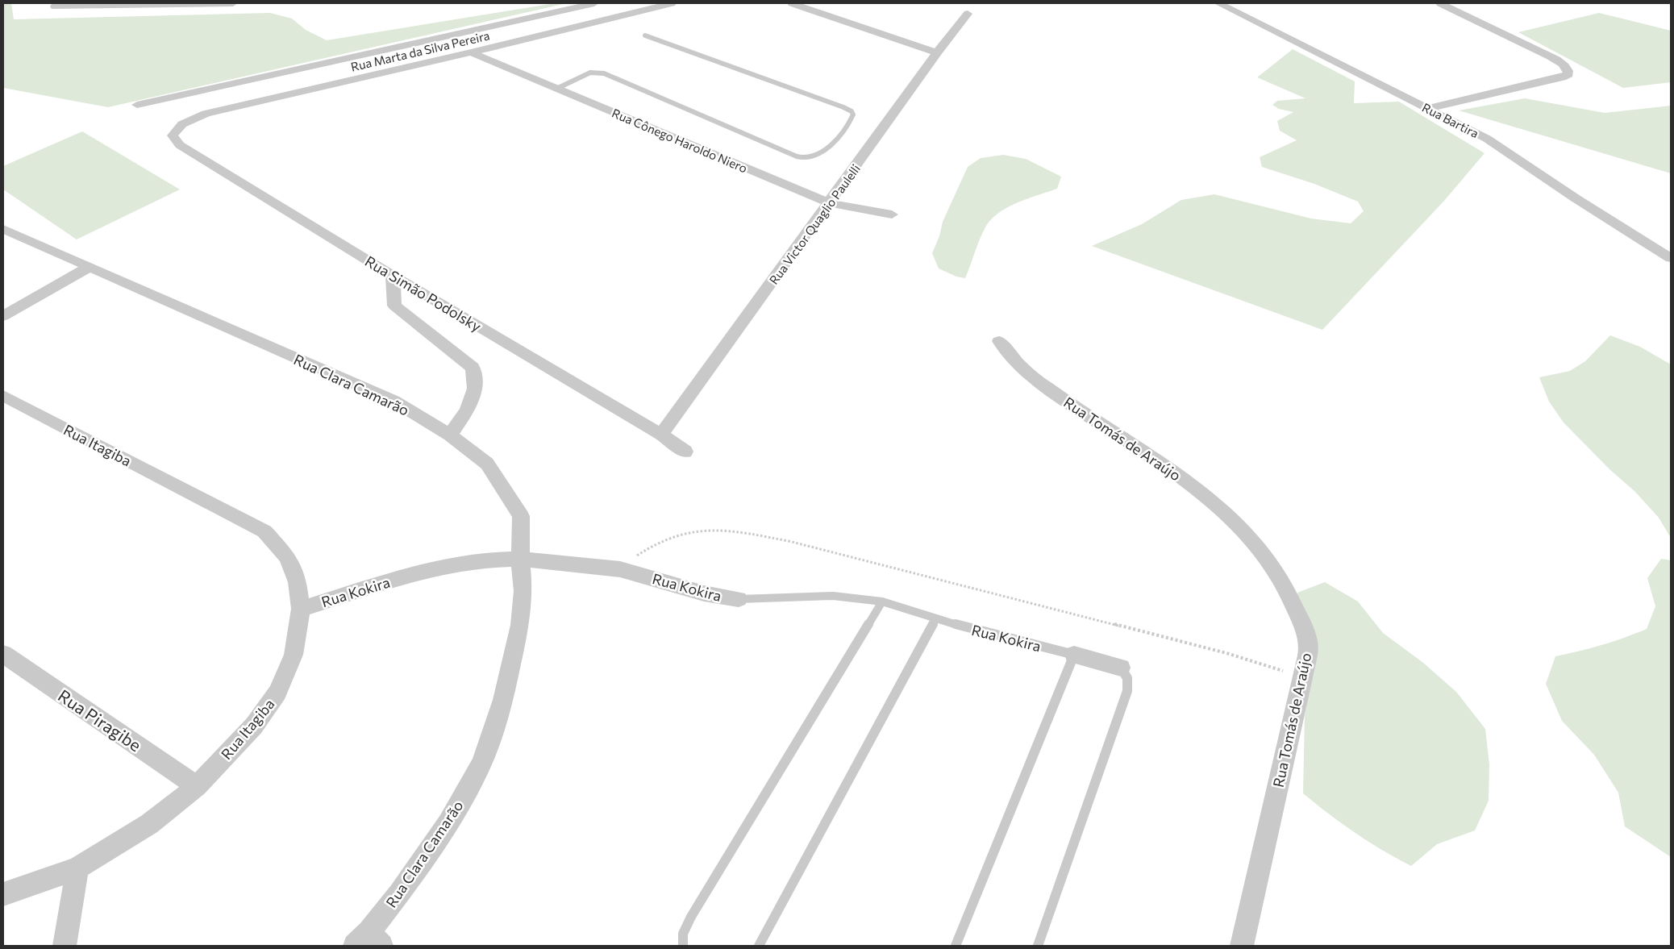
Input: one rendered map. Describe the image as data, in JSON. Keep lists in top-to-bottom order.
{
  "streets": {
    "street": [
      "Rua Marta da Silva Pereira",
      "Rua Bartira",
      "Rua Cônego Haroldo Niero",
      "Rua Victor Quaglio Paulelli",
      "Rua Simão Podolsky",
      "Rua Clara Camarão",
      "Rua Tomás de Araújo",
      "Rua Itagiba",
      "Rua Kokira",
      "Rua Piragibe"
    ]
  },
  "crossings": [
    ["Rua Marta da Silva Pereira", "Rua Cônego Haroldo Niero"],
    ["Rua Marta da Silva Pereira", "Rua Simão Podolsky"],
    ["Rua Cônego Haroldo Niero", "Rua Victor Quaglio Paulelli"],
    ["Rua Victor Quaglio Paulelli", "Rua Simão Podolsky"],
    ["Rua Clara Camarão", "Rua Kokira"],
    ["Rua Itagiba", "Rua Kokira"],
    ["Rua Itagiba", "Rua Piragibe"]
  ]
}
